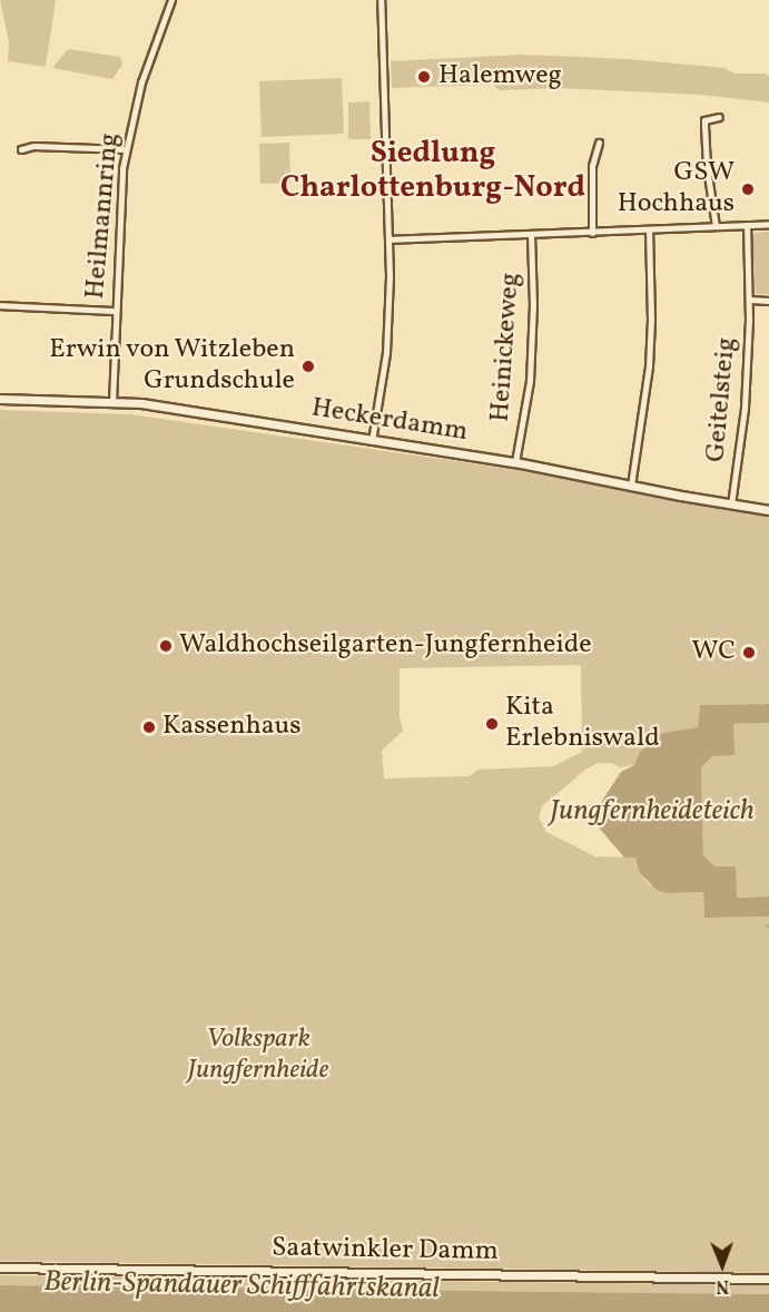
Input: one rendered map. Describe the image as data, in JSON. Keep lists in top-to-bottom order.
{
  "streets": {
    "street": [
      "Heilmannring",
      "Heinickeweg",
      "Geitelsteig",
      "Heckerdamm",
      "Saatwinkler Damm"
    ]
  },
  "crossings": [
    ["Heilmannring", "Heckerdamm"],
    ["Heinickeweg", "Heckerdamm"],
    ["Geitelsteig", "Heckerdamm"]
  ],
  "districts": ["Siedlung Charlottenburg-Nord"],
  "water": ["Jungfernheideteich", "Berlin-Spandauer Schifffahrtskanal"],
  "parks": ["Volkspark Jungfernheide"],
  "places": [
    "Halemweg",
    "GSW Hochhaus",
    "Erwin von Witzleben Grundschule",
    "Waldhochseilgarten-Jungfernheide",
    "WC",
    "Kita Erlebniswald",
    "Kassenhaus"
  ],
  "north": "bottom"
}
